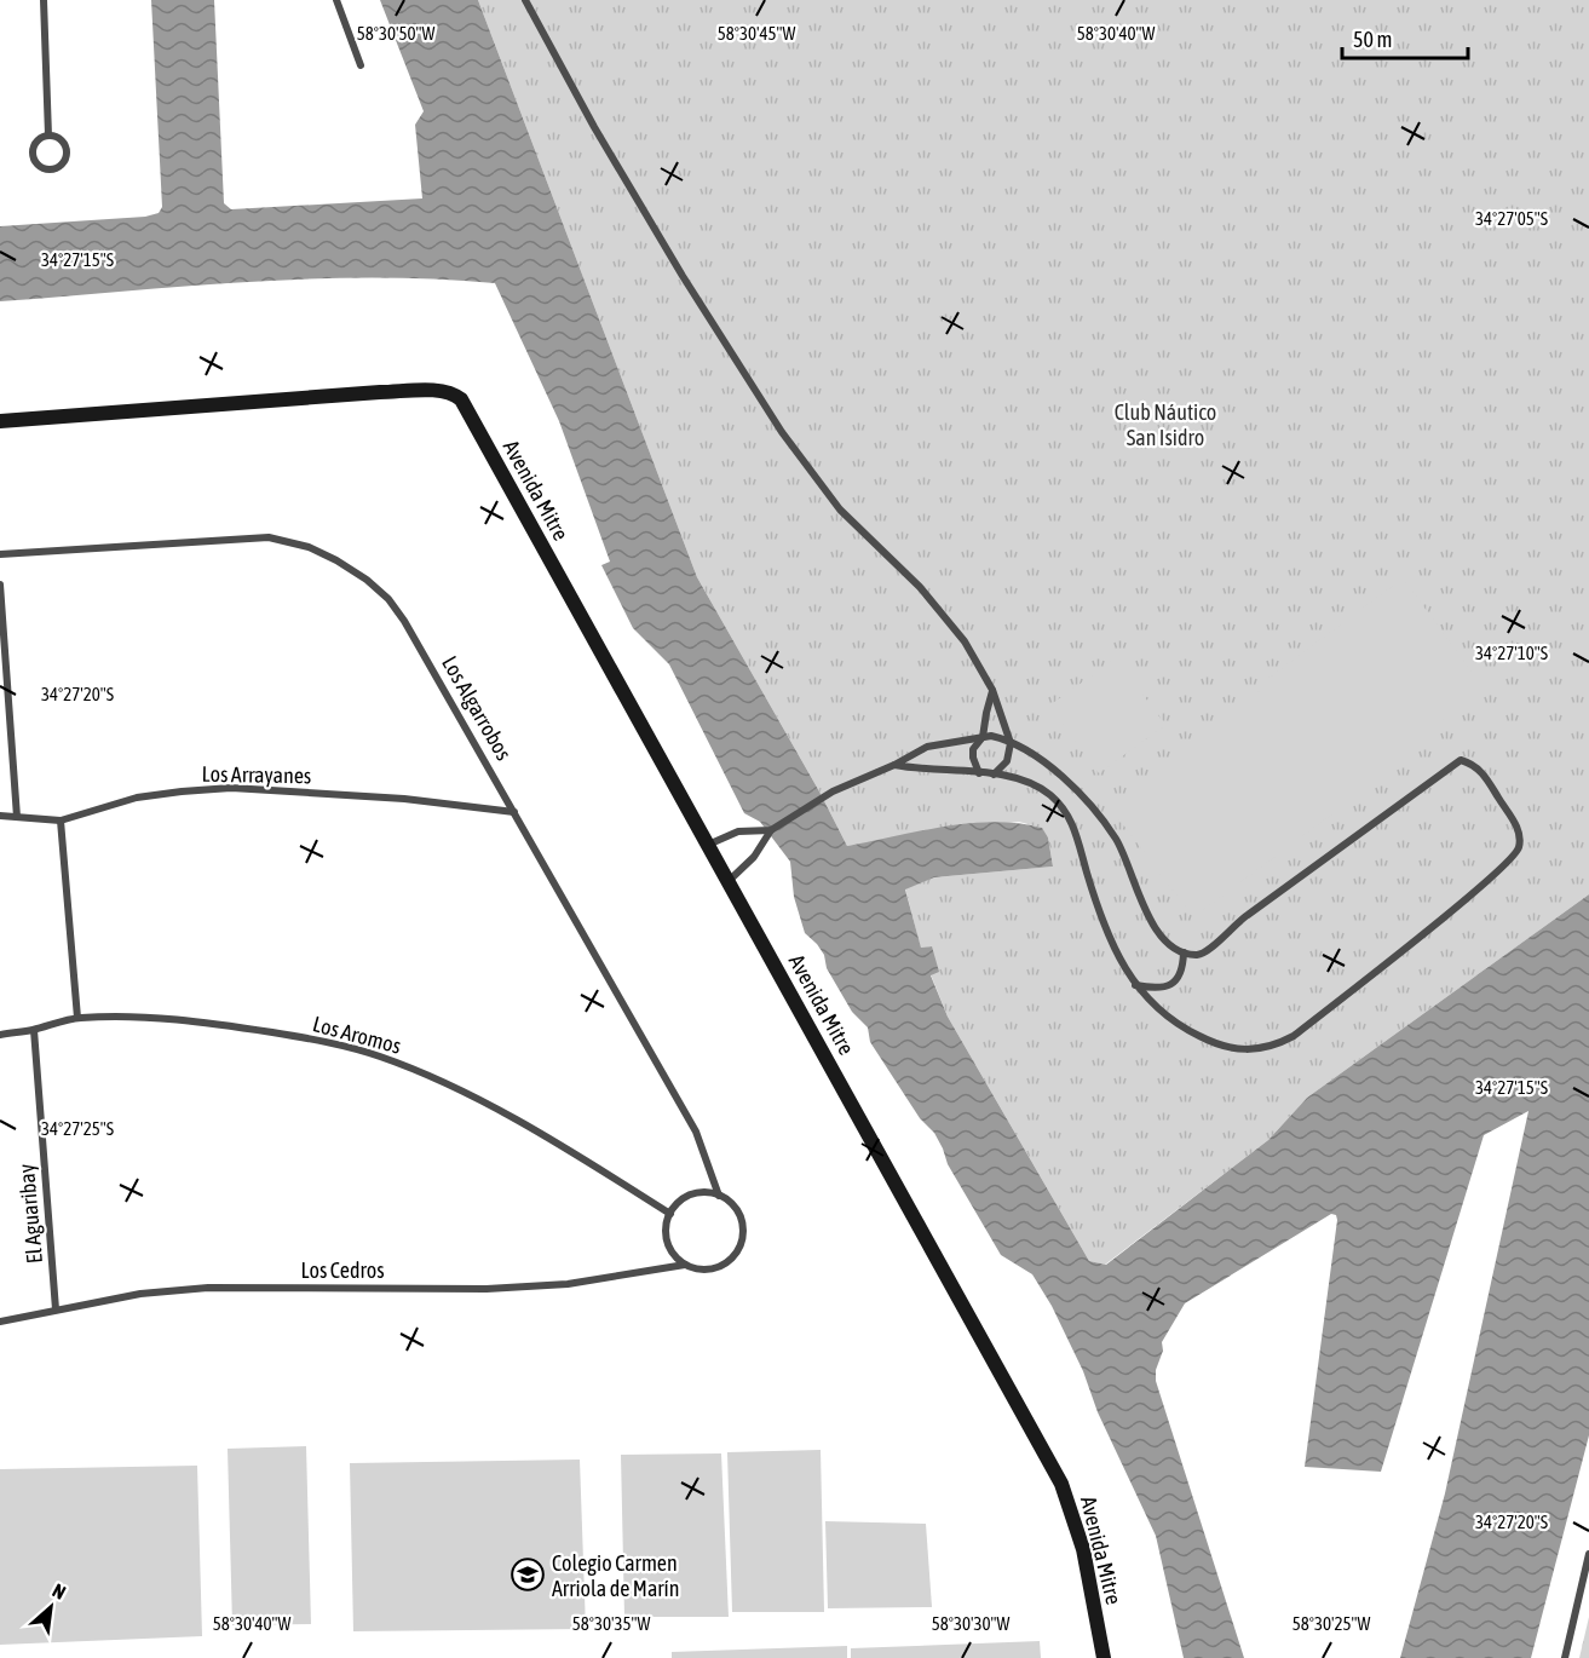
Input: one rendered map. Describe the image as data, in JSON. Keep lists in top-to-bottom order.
{
  "streets": {
    "street": [
      "Avenida Mitre",
      "Los Algarrobos",
      "Los Arrayanes",
      "Los Aromos",
      "El Aguaribay",
      "Los Cedros"
    ]
  },
  "crossings": [
    ["Los Algarrobos", "Los Arrayanes"],
    ["Los Algarrobos", "Los Aromos"],
    ["Los Algarrobos", "Los Cedros"],
    ["Los Aromos", "El Aguaribay"],
    ["Los Aromos", "Los Cedros"],
    ["El Aguaribay", "Los Cedros"]
  ],
  "parks": ["Club Náutico San Isidro"],
  "places": {
    "school or university": ["Colegio Carmen Arriola de Marín"]
  },
  "scale_bar": "50 m",
  "north": "top right",
  "coordinates": [
    "58°30'50\"W",
    "58°30'45\"W",
    "58°30'40\"W",
    "34°27'05\"S",
    "34°27'15\"S",
    "34°27'10\"S",
    "34°27'20\"S",
    "34°27'25\"S",
    "58°30'35\"W",
    "58°30'30\"W",
    "58°30'25\"W"
  ]
}
